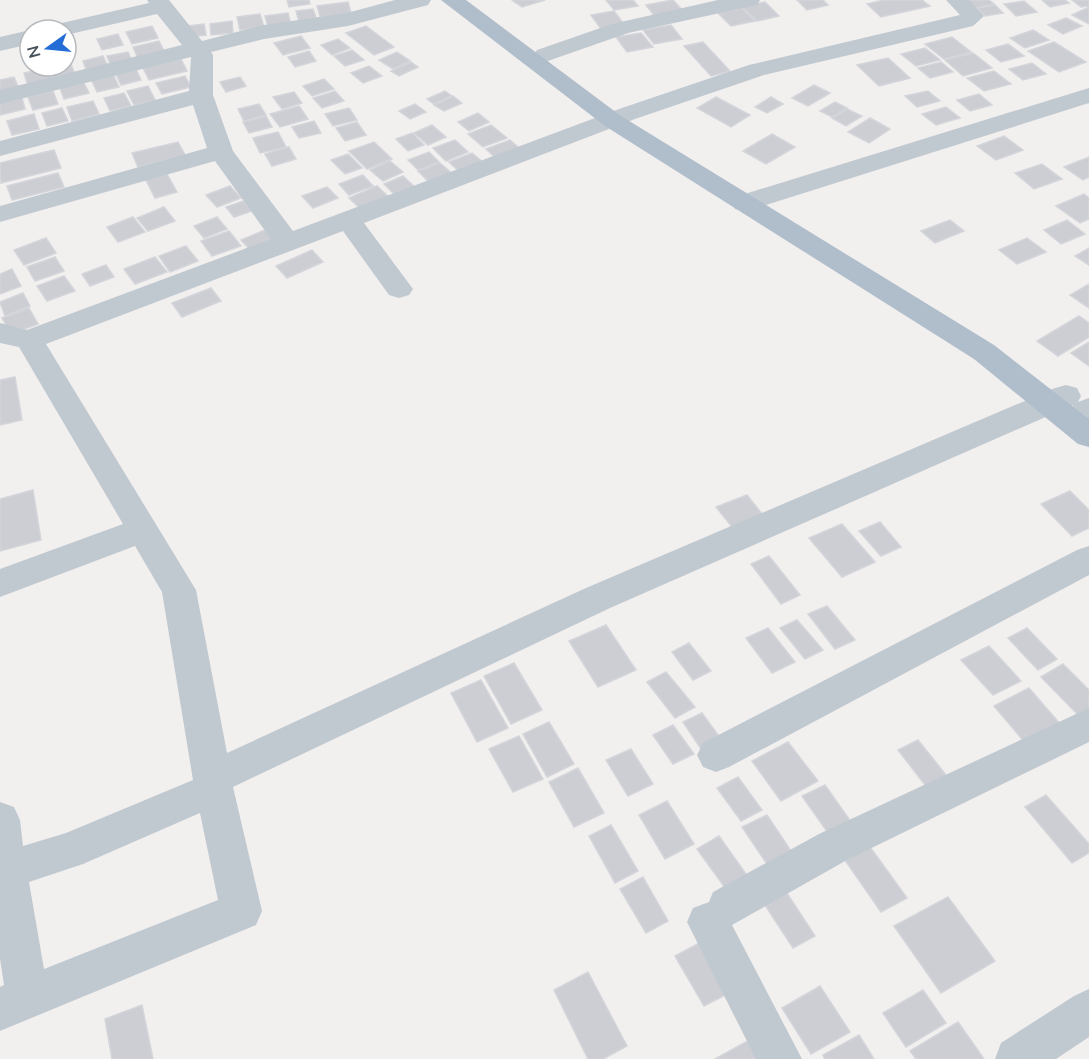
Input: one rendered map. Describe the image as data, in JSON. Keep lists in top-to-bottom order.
{
  "north": "left"
}
